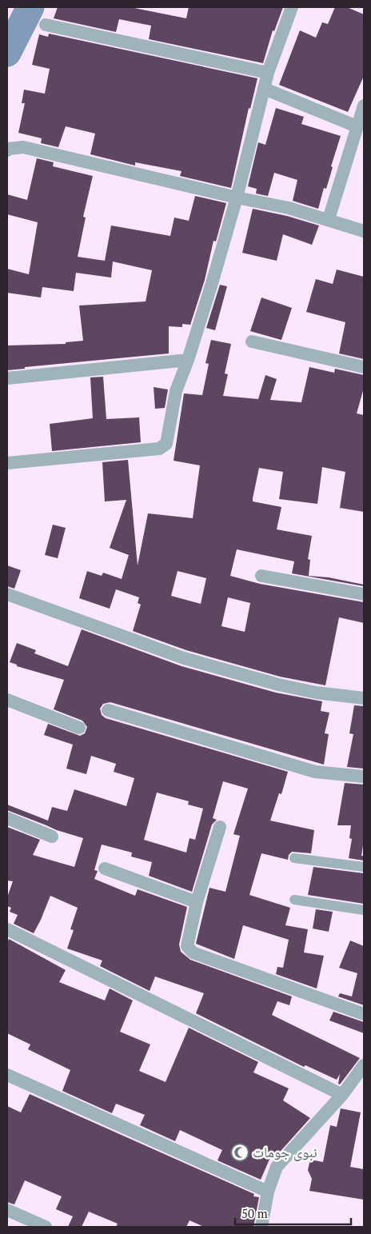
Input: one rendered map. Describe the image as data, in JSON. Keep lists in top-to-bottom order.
{
  "places": {
    "mosque": ["نبوی جومات"]
  },
  "scale_bar": "50 m"
}
